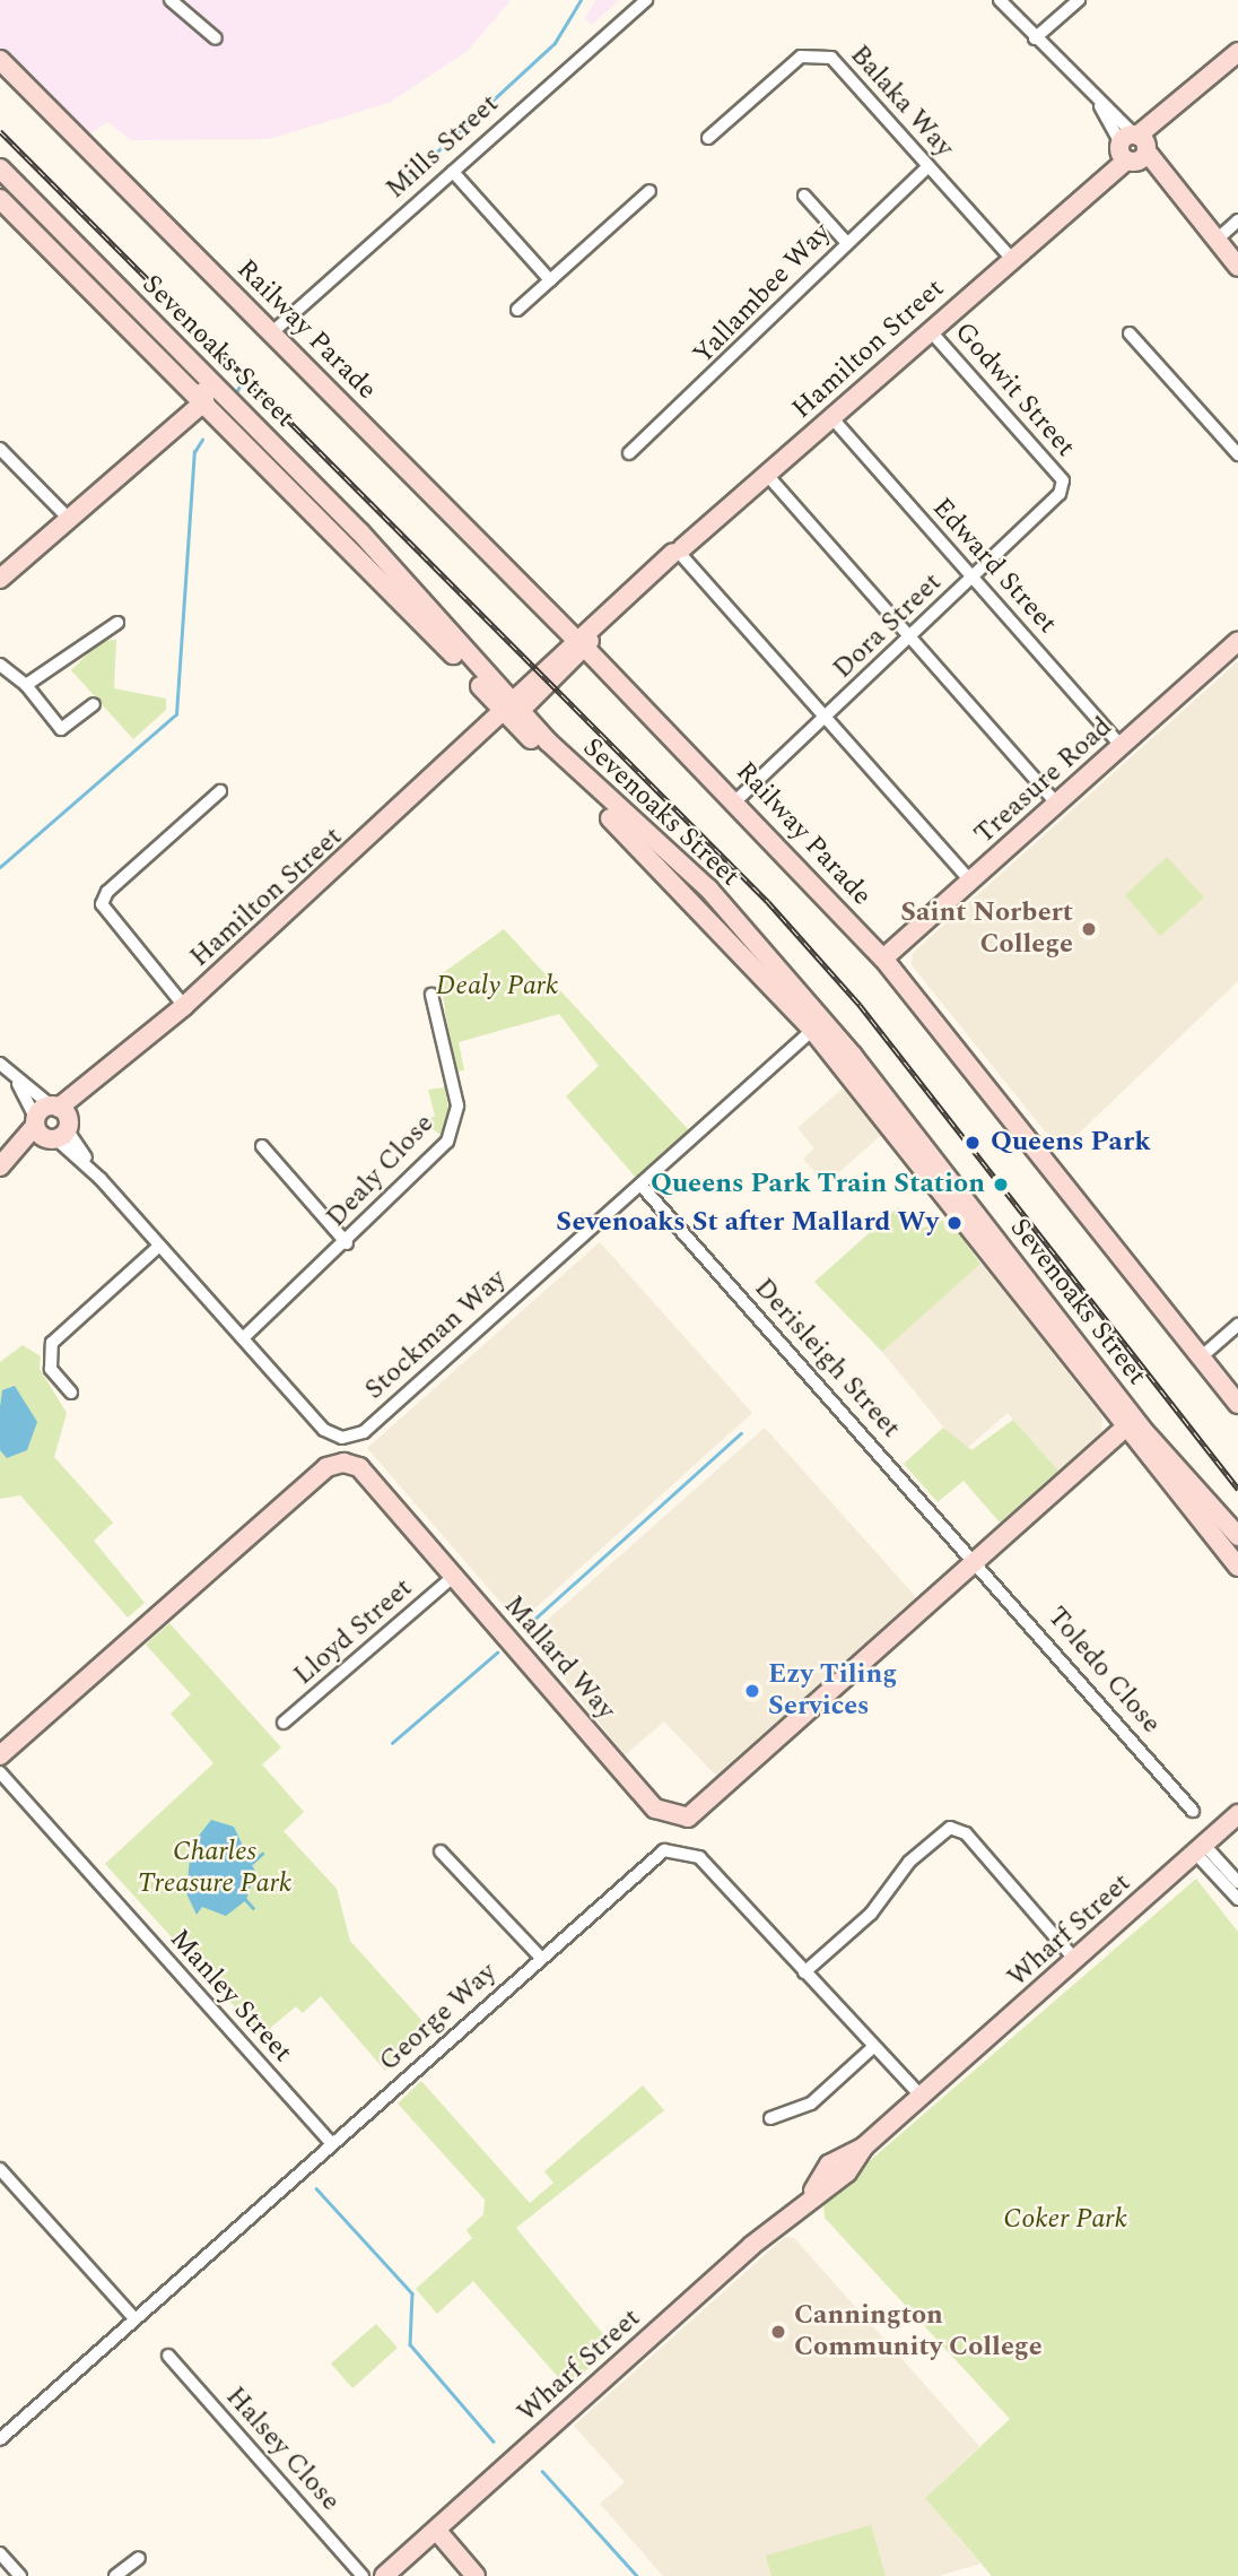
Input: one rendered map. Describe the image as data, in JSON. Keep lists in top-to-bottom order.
{
  "streets": {
    "street": [
      "Balaka Way",
      "Mills Street",
      "Yallambee Way",
      "Railway Parade",
      "Hamilton Street",
      "Sevenoaks Street",
      "Godwit Street",
      "Edward Street",
      "Dora Street",
      "Treasure Road",
      "Dealy Close",
      "Stockman Way",
      "Derisleigh Street",
      "Lloyd Street",
      "Mallard Way",
      "Toledo Close",
      "Wharf Street",
      "Manley Street",
      "George Way",
      "Halsey Close"
    ]
  },
  "crossings": [
    ["Balaka Way", "Yallambee Way"],
    ["Balaka Way", "Hamilton Street"],
    ["Mills Street", "Railway Parade"],
    ["Railway Parade", "Hamilton Street"],
    ["Railway Parade", "Dora Street"],
    ["Railway Parade", "Treasure Road"],
    ["Hamilton Street", "Sevenoaks Street"],
    ["Hamilton Street", "Godwit Street"],
    ["Hamilton Street", "Edward Street"],
    ["Hamilton Street", "Stockman Way"],
    ["Sevenoaks Street", "Stockman Way"],
    ["Sevenoaks Street", "Mallard Way"],
    ["Godwit Street", "Dora Street"],
    ["Edward Street", "Dora Street"],
    ["Edward Street", "Treasure Road"],
    ["Dealy Close", "Stockman Way"],
    ["Stockman Way", "Derisleigh Street"],
    ["Derisleigh Street", "Mallard Way"],
    ["Derisleigh Street", "Toledo Close"],
    ["Lloyd Street", "Mallard Way"],
    ["Mallard Way", "Toledo Close"],
    ["Wharf Street", "George Way"],
    ["Manley Street", "George Way"]
  ],
  "parks": ["Dealy Park", "Charles Treasure Park", "Coker Park"],
  "places": [
    "Saint Norbert College",
    "Queens Park",
    "Queens Park Train Station",
    "Sevenoaks St after Mallard Wy",
    "Ezy Tiling Services",
    "Cannington Community College"
  ]
}
